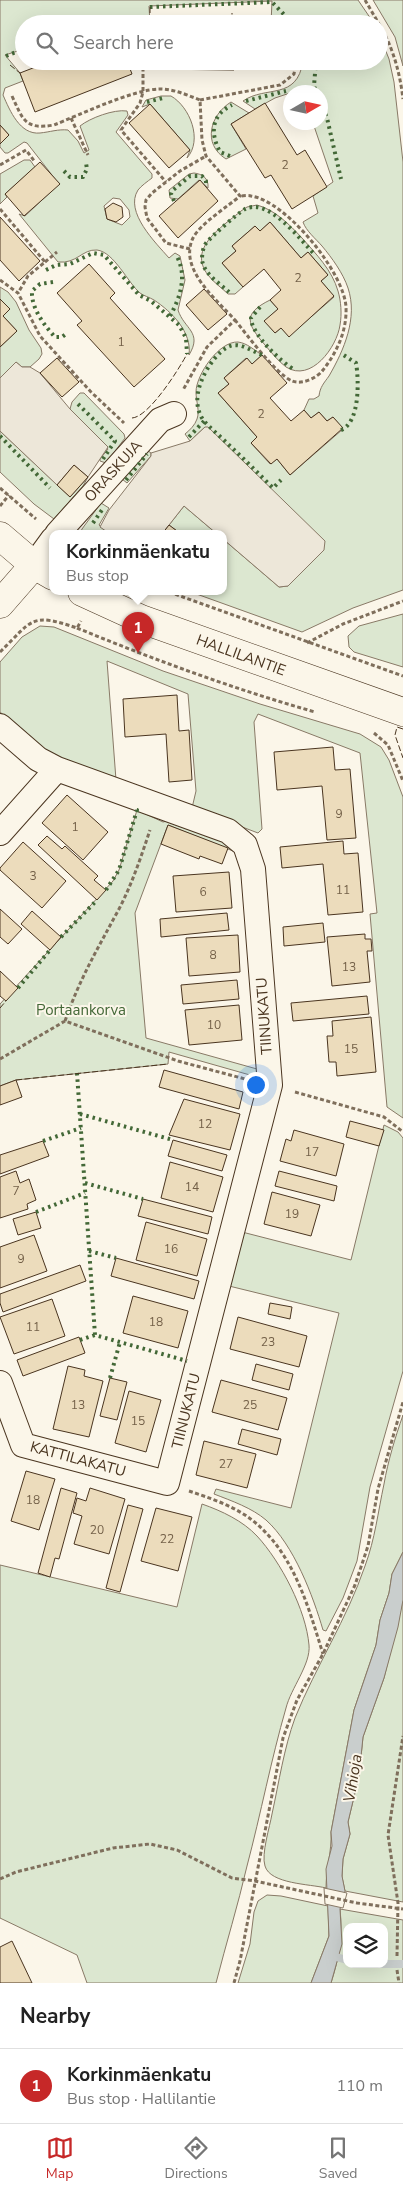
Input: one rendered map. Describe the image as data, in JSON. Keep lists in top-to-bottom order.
{
  "streets": {
    "main road": ["HALLILANTIE"],
    "street": ["ORASKUJA", "TIINUKATU", "KATTILAKATU"]
  },
  "crossings": [
    ["TIINUKATU", "KATTILAKATU"]
  ],
  "water": ["Vihioja"],
  "parks": ["Portaankorva"],
  "house_numbers": [
    "2",
    "2",
    "1",
    "2",
    "9",
    "1",
    "3",
    "11",
    "6",
    "8",
    "13",
    "10",
    "15",
    "12",
    "17",
    "14",
    "7",
    "19",
    "16",
    "9",
    "18",
    "11",
    "23",
    "13",
    "25",
    "15",
    "27",
    "18",
    "20",
    "22"
  ],
  "north": "right",
  "page": {
    "search": "Search here",
    "popup": ["Korkinmäenkatu", "Bus stop"],
    "pins": "1",
    "heading": "Nearby",
    "list": [
      {
        "mark": "1",
        "name": "Korkinmäenkatu",
        "note": "Bus stop · Hallilantie",
        "value": "110 m"
      }
    ],
    "nav": ["Map", "Directions", "Saved"]
  }
}
